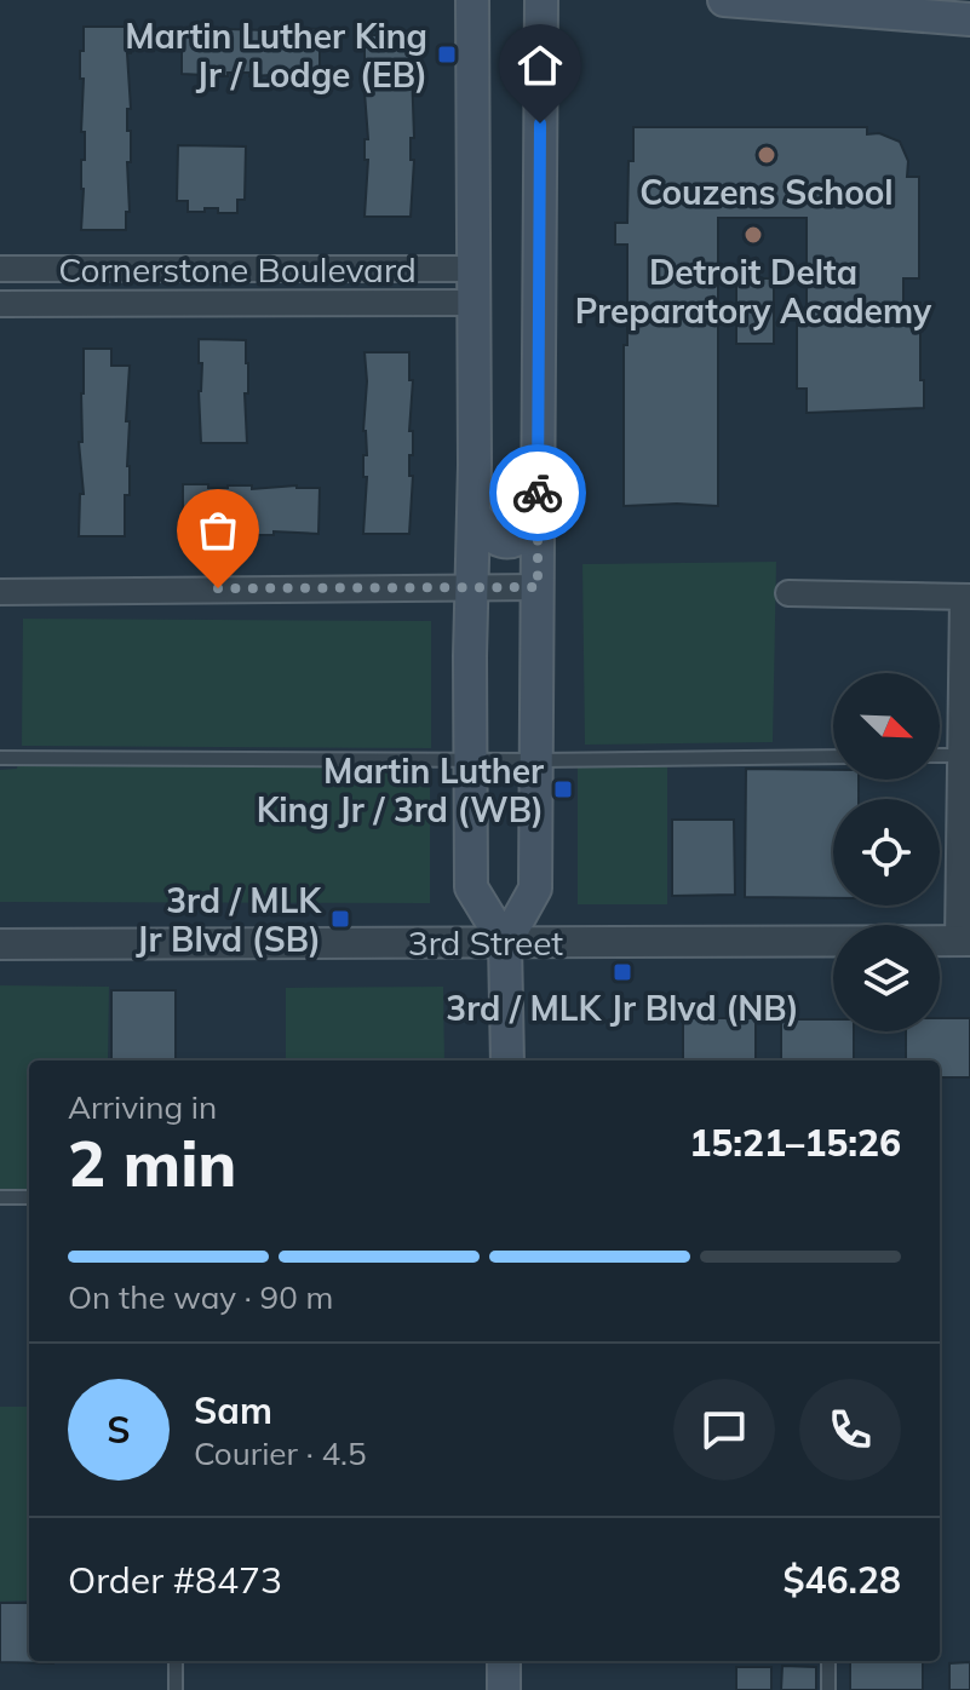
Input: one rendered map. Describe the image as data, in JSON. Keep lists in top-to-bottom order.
{
  "streets": {
    "street": ["Cornerstone Boulevard", "3rd Street"]
  },
  "places": {
    "transit": [
      "Martin Luther King Jr / Lodge (EB)",
      "Martin Luther King Jr / 3rd (WB)",
      "3rd / MLK Jr Blvd (SB)",
      "3rd / MLK Jr Blvd (NB)"
    ],
    "other": ["Couzens School", "Detroit Delta Preparatory Academy"]
  },
  "north": "bottom right",
  "page": {
    "heading": ["2 min", "Arriving in", "15:21–15:26"],
    "panel": [
      "Sam",
      "Courier · 4.5",
      "Order #8473",
      "$46.28"
    ],
    "bar": "On the way · 90 m",
    "round": "S"
  }
}
